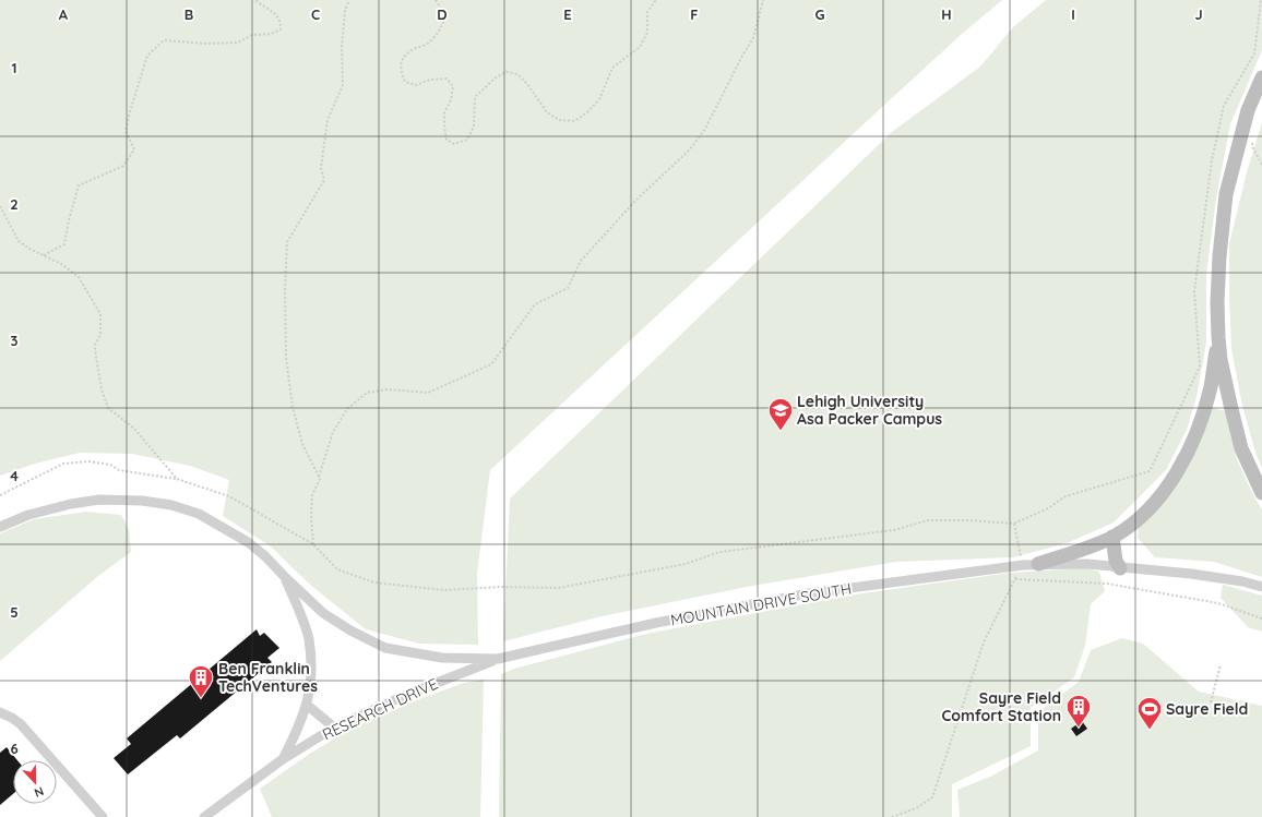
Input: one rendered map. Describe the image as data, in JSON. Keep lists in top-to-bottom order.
{
  "streets": {
    "street": ["MOUNTAIN DRIVE SOUTH", "RESEARCH DRIVE"]
  },
  "crossings": [
    ["MOUNTAIN DRIVE SOUTH", "RESEARCH DRIVE"]
  ],
  "places": {
    "school or university": ["Lehigh University Asa Packer Campus"],
    "building": ["Ben Franklin TechVentures", "Sayre Field Comfort Station"],
    "sports": ["Sayre Field"]
  },
  "north": "bottom",
  "grid": {
    "columns": [
      "A",
      "B",
      "C",
      "D",
      "E",
      "F",
      "G",
      "H",
      "I",
      "J"
    ],
    "rows": [
      "1",
      "2",
      "3",
      "4",
      "5",
      "6"
    ]
  }
}
